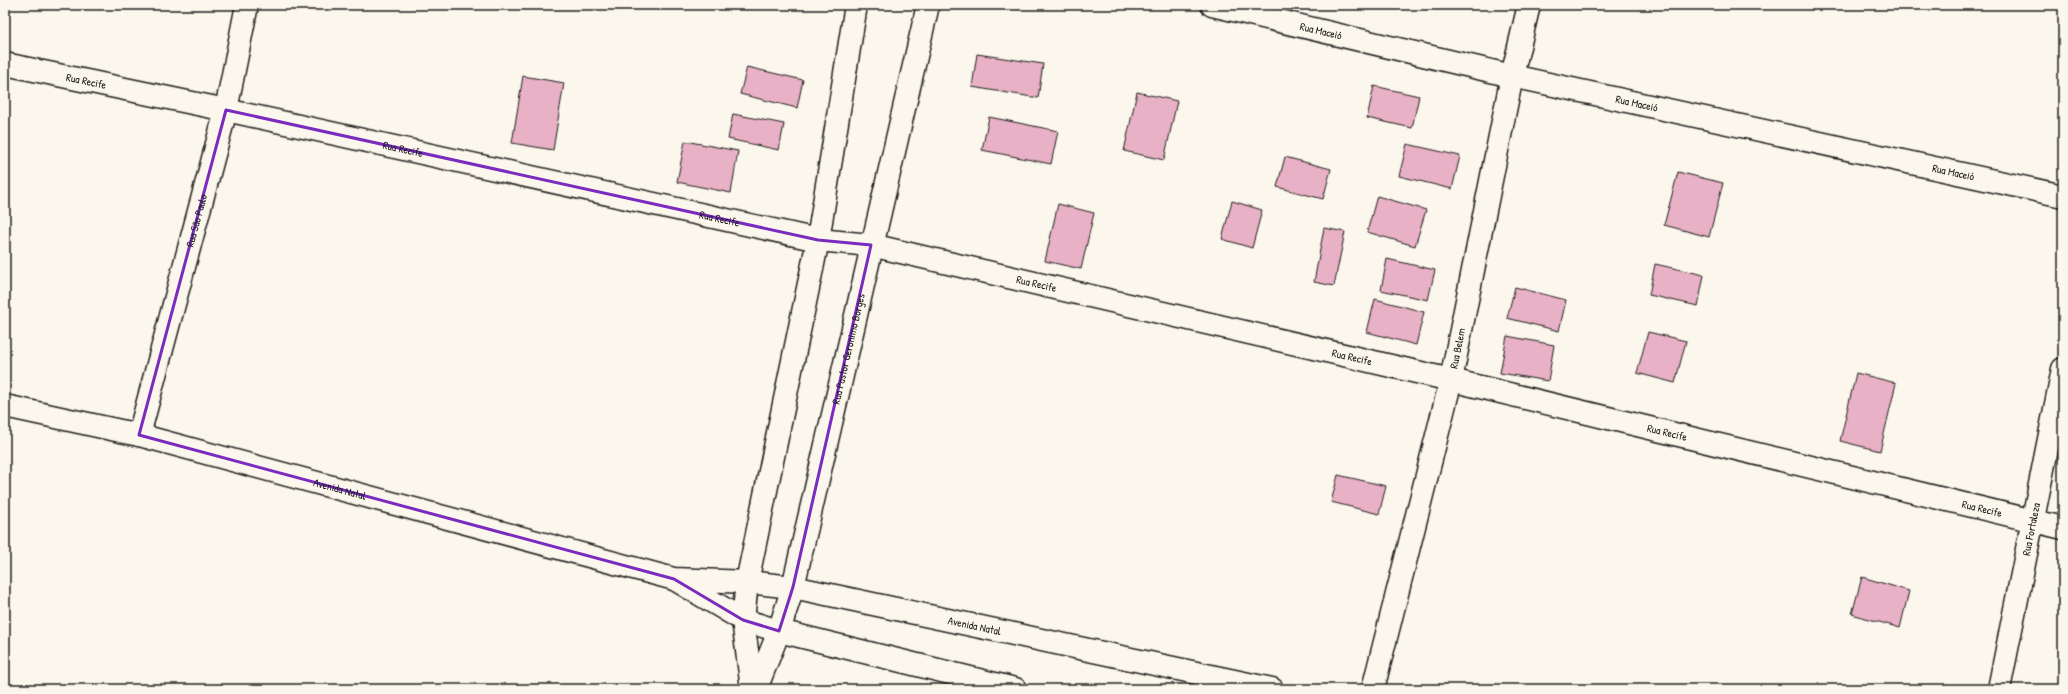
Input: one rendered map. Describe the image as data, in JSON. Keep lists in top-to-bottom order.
{
  "streets": {
    "street": [
      "Rua Maceió",
      "Rua Recife",
      "Rua São Paulo",
      "Rua Pastor Geronimo Borges",
      "Rua Belem",
      "Avenida Natal",
      "Rua Fortaleza"
    ]
  },
  "crossings": [
    ["Rua Maceió", "Rua Belem"],
    ["Rua Recife", "Rua São Paulo"],
    ["Rua Recife", "Rua Pastor Geronimo Borges"],
    ["Rua Recife", "Rua Belem"],
    ["Rua Recife", "Rua Fortaleza"],
    ["Rua São Paulo", "Avenida Natal"],
    ["Rua Pastor Geronimo Borges", "Avenida Natal"]
  ]
}
